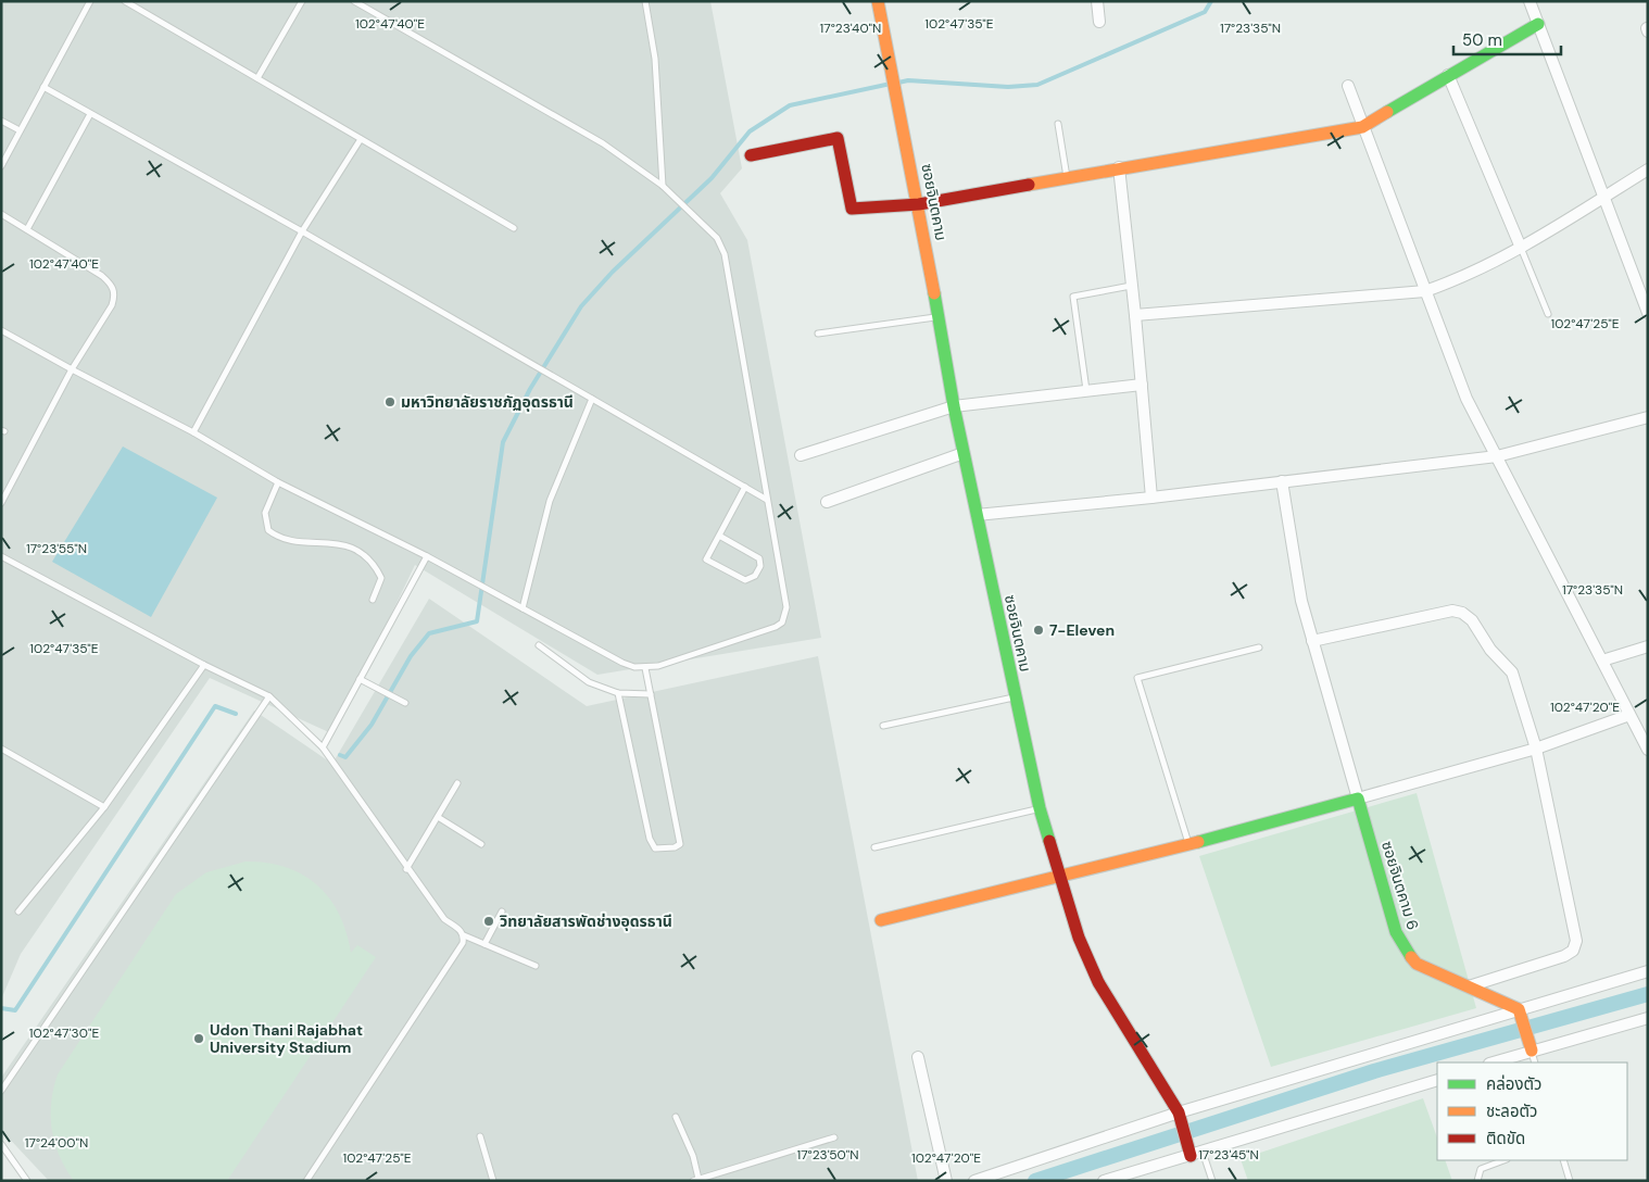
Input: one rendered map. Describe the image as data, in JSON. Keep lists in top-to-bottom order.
{
  "streets": {
    "street": ["ซอยจินตคาม", "ซอยจินตคาม 6"]
  },
  "places": [
    "มหาวิทยาลัยราชภัฏอุดรธานี",
    "7-Eleven",
    "วิทยาลัยสารพัดช่างอุดรธานี",
    "Udon Thani Rajabhat University Stadium"
  ],
  "legend": ["คล่องตัว", "ชะลอตัว", "ติดขัด"],
  "scale_bar": "50 m",
  "coordinates": [
    "102°47'40\"E",
    "102°47'35\"E",
    "17°23'40\"N",
    "17°23'35\"N",
    "102°47'25\"E",
    "17°23'55\"N",
    "102°47'20\"E",
    "102°47'30\"E",
    "17°24'00\"N",
    "17°23'50\"N",
    "17°23'45\"N"
  ]
}
